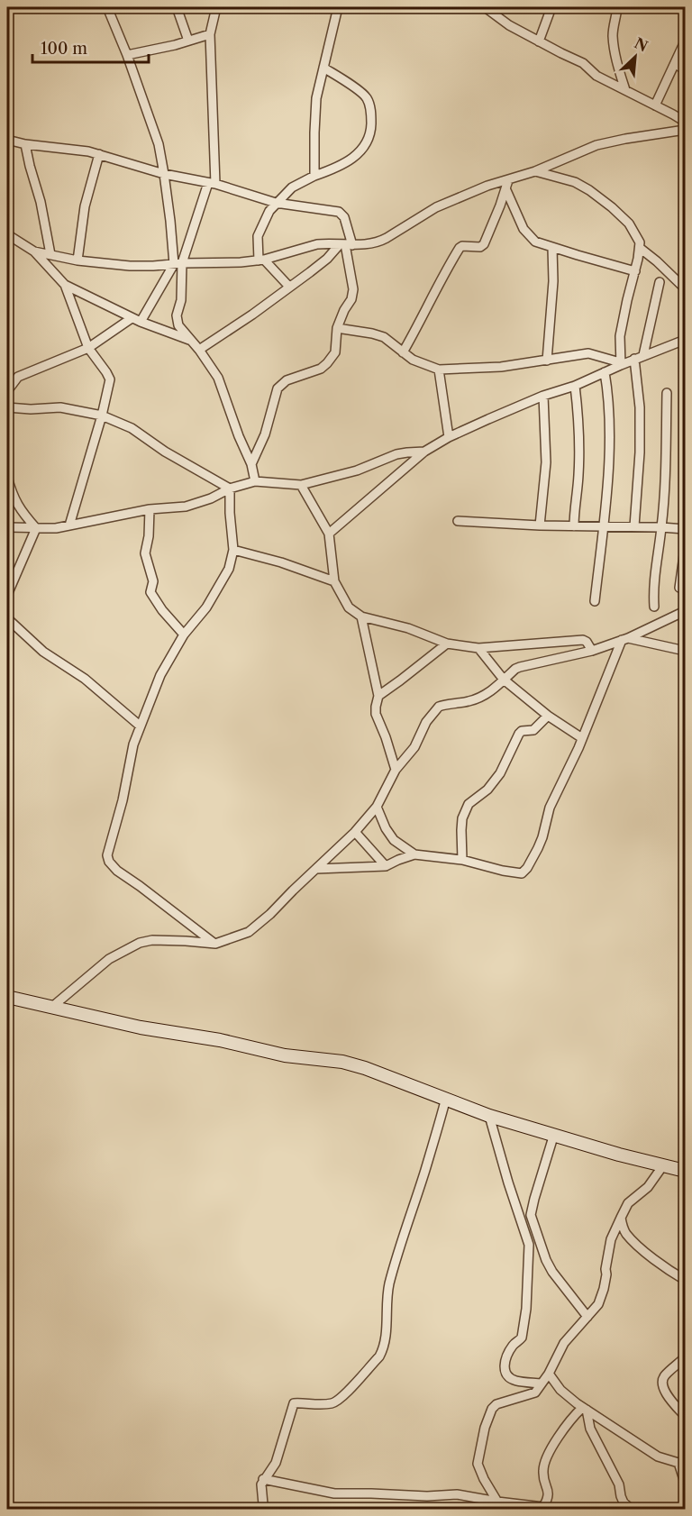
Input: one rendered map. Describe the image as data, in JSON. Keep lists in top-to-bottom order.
{
  "scale_bar": "100 m",
  "north": "top right"
}
